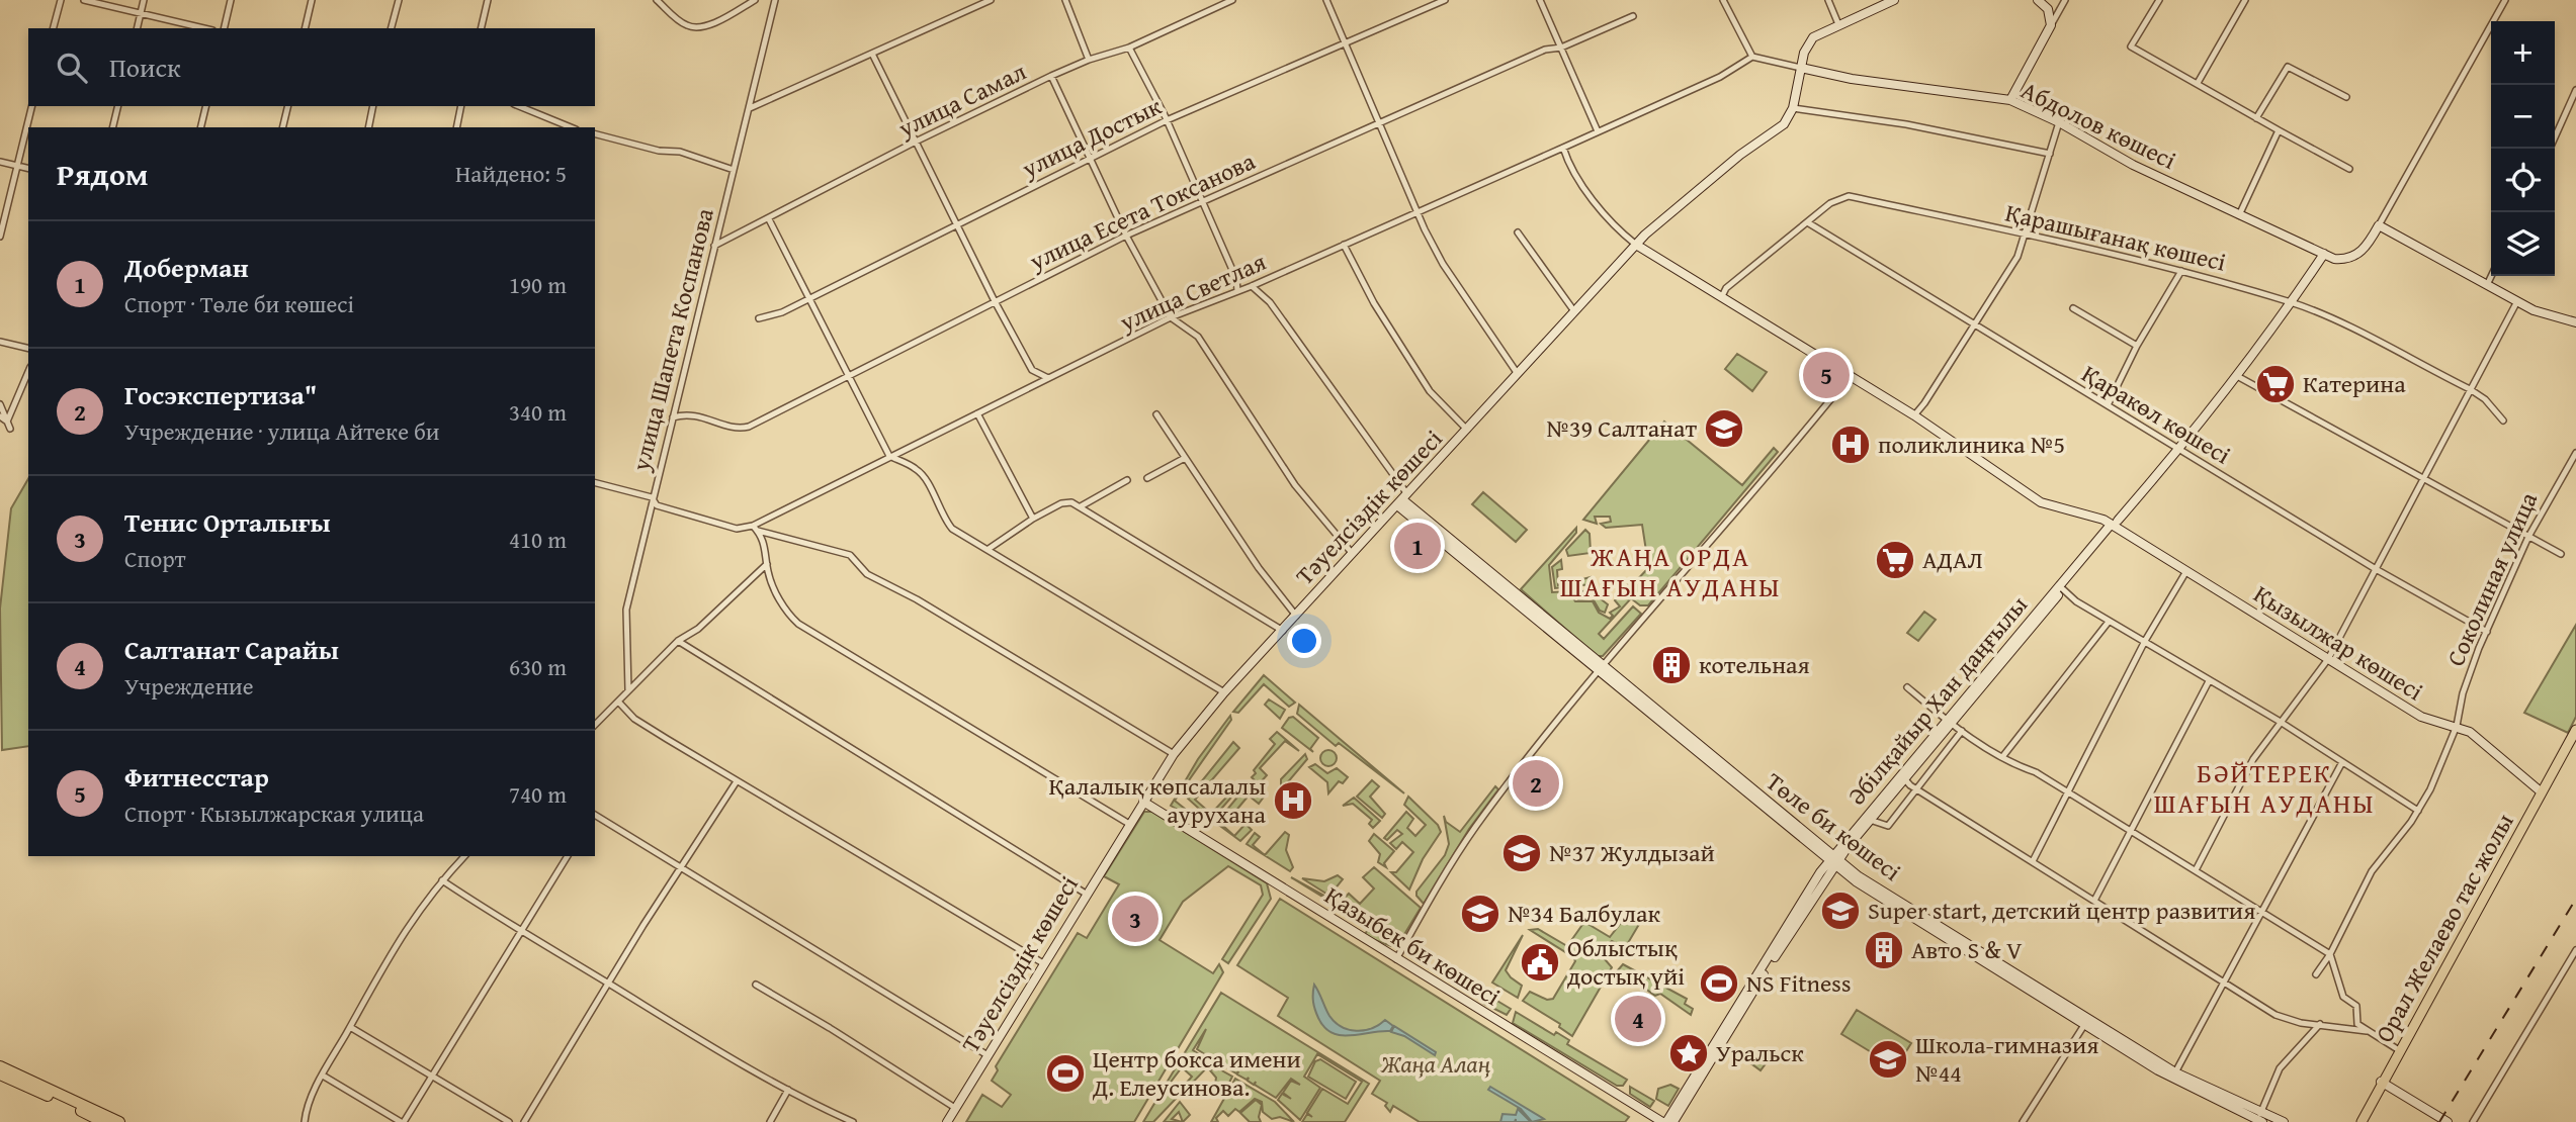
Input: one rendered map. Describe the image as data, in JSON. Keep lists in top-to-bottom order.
{
  "streets": {
    "main road": ["Орал Желаево тас жолы"],
    "street": [
      "улица Самал",
      "Абдолов көшесі",
      "улица Достык",
      "улица Есета Токсанова",
      "Қарашығанақ көшесі",
      "улица Светлая",
      "улица Шапета Коспанова",
      "Қаракөл көшесі",
      "Тәуелсіздік көшесі",
      "Соколиная улица",
      "Қызылжар көшесі",
      "Әбілқайыр Хан даңғылы",
      "Төле би көшесі",
      "Қазыбек би көшесі"
    ]
  },
  "crossings": [
    ["улица Самал", "улица Шапета Коспанова"],
    ["Абдолов көшесі", "Тәуелсіздік көшесі"],
    ["улица Есета Токсанова", "улица Шапета Коспанова"],
    ["Қарашығанақ көшесі", "Қаракөл көшесі"],
    ["Қарашығанақ көшесі", "Қызылжар көшесі"],
    ["Қаракөл көшесі", "Соколиная улица"],
    ["Тәуелсіздік көшесі", "Қызылжар көшесі"],
    ["Тәуелсіздік көшесі", "Төле би көшесі"],
    ["Тәуелсіздік көшесі", "Қазыбек би көшесі"],
    ["Соколиная улица", "Қызылжар көшесі"],
    ["Қызылжар көшесі", "Әбілқайыр Хан даңғылы"],
    ["Қызылжар көшесі", "Орал Желаево тас жолы"],
    ["Әбілқайыр Хан даңғылы", "Төле би көшесі"],
    ["Әбілқайыр Хан даңғылы", "Қазыбек би көшесі"]
  ],
  "districts": ["ЖАҢА ОРДА ШАҒЫН АУДАНЫ", "БӘЙТЕРЕК ШАҒЫН АУДАНЫ"],
  "parks": ["Жаңа Алаң"],
  "places": {
    "supermarket": ["Катерина", "АДАЛ"],
    "school or university": [
      "№39 Салтанат",
      "№37 Жулдызай",
      "Super start, детский центр развития",
      "№34 Балбулак",
      "Школа-гимназия №44"
    ],
    "hospital": ["поликлиника №5", "Қалалық көпсалалы аурухана"],
    "building": ["котельная", "Авто S & V"],
    "public building": ["Облыстық достық үйі"],
    "sports": ["NS Fitness", "Центр бокса имени Д. Елеусинова."],
    "place": ["Уральск"]
  },
  "page": {
    "map_buttons": ["+", "−"],
    "search": "Поиск",
    "heading": ["Рядом", "Найдено: 5"],
    "list": [
      {
        "mark": "1",
        "name": "Доберман",
        "note": "Спорт · Төле би көшесі",
        "value": "190 m"
      },
      {
        "mark": "2",
        "name": "Госэкспертиза\"",
        "note": "Учреждение · улица Айтеке би",
        "value": "340 m"
      },
      {
        "mark": "3",
        "name": "Тенис Орталығы",
        "note": "Спорт",
        "value": "410 m"
      },
      {
        "mark": "4",
        "name": "Салтанат Сарайы",
        "note": "Учреждение",
        "value": "630 m"
      },
      {
        "mark": "5",
        "name": "Фитнесстар",
        "note": "Спорт · Кызылжарская улица",
        "value": "740 m"
      }
    ],
    "pins": [
      "5",
      "1",
      "2",
      "3",
      "4"
    ]
  }
}
